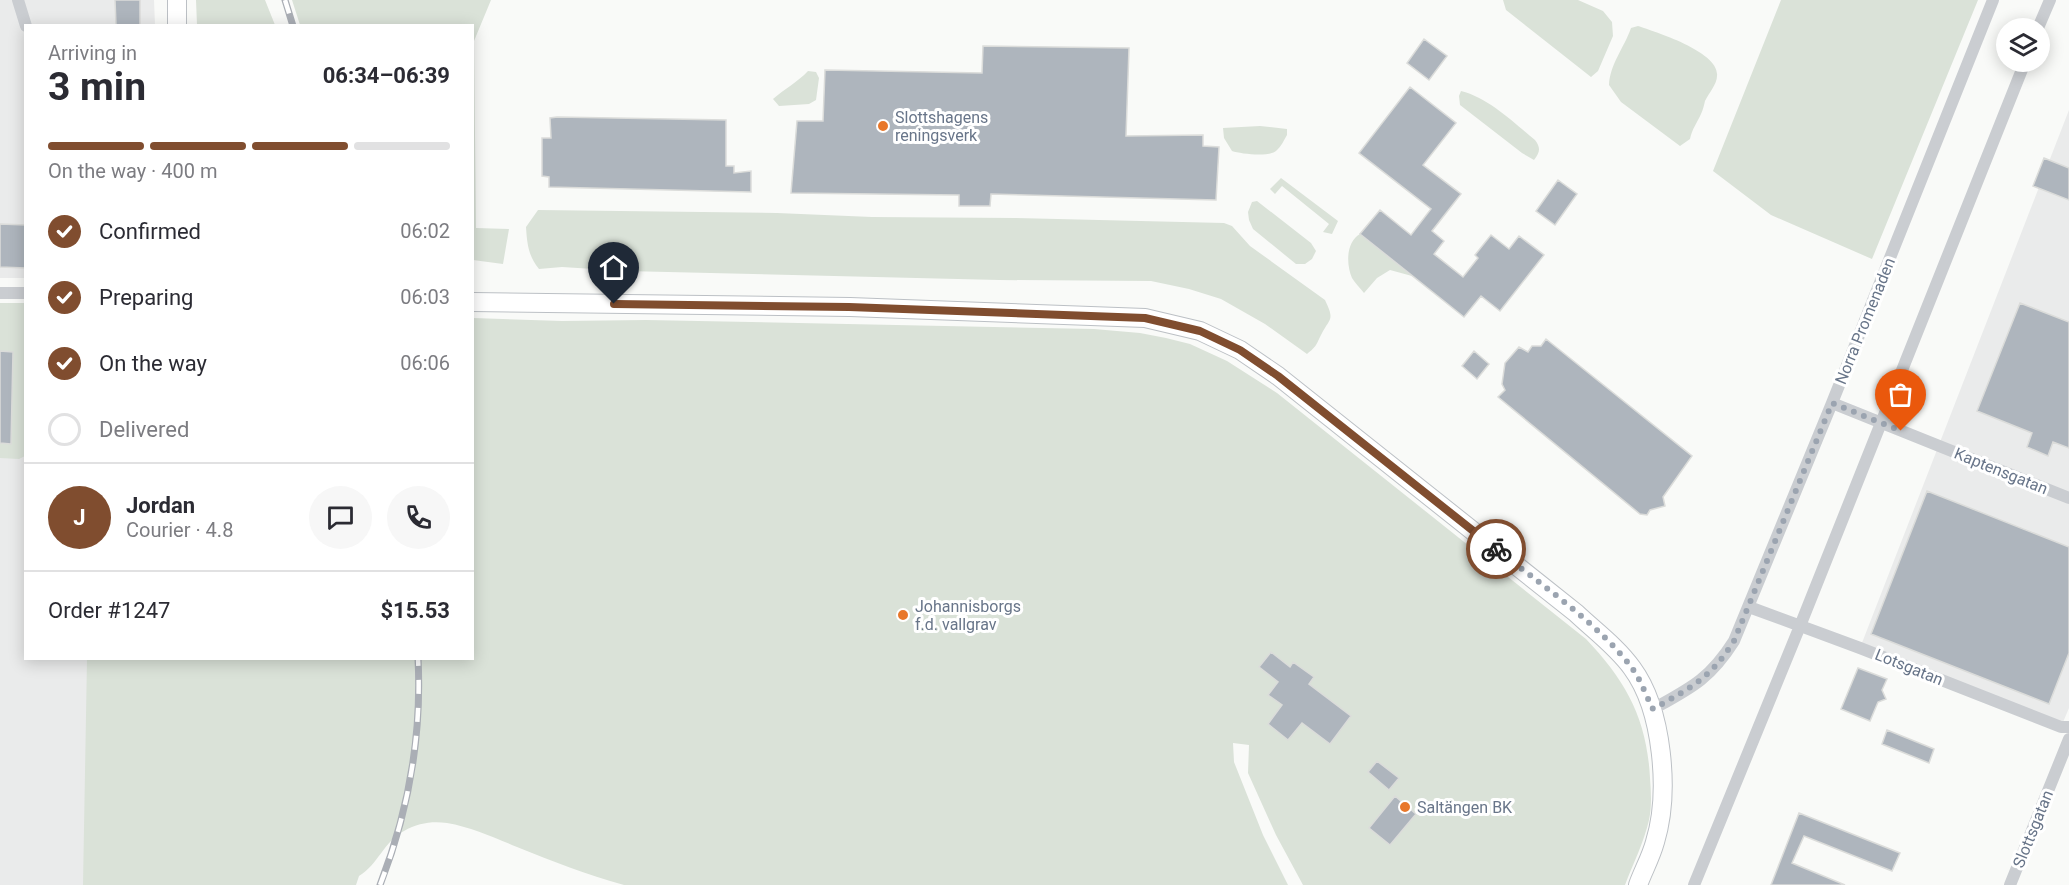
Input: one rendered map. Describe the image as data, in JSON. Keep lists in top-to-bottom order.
{
  "streets": {
    "street": [
      "Norra Promenaden",
      "Kaptensgatan",
      "Lotsgatan",
      "Slottsgatan"
    ]
  },
  "crossings": [
    ["Norra Promenaden", "Kaptensgatan"],
    ["Norra Promenaden", "Lotsgatan"]
  ],
  "places": ["Slottshagens reningsverk", "Johannisborgs f.d. vallgrav", "Saltängen BK"],
  "page": {
    "heading": ["3 min", "Arriving in", "06:34–06:39"],
    "panel": [
      "Jordan",
      "Courier · 4.8",
      "Order #1247",
      "$15.53"
    ],
    "bar": "On the way · 400 m",
    "list": [
      ["Confirmed", "06:02"],
      ["Preparing", "06:03"],
      ["On the way", "06:06"],
      "Delivered"
    ],
    "round": "J"
  }
}
